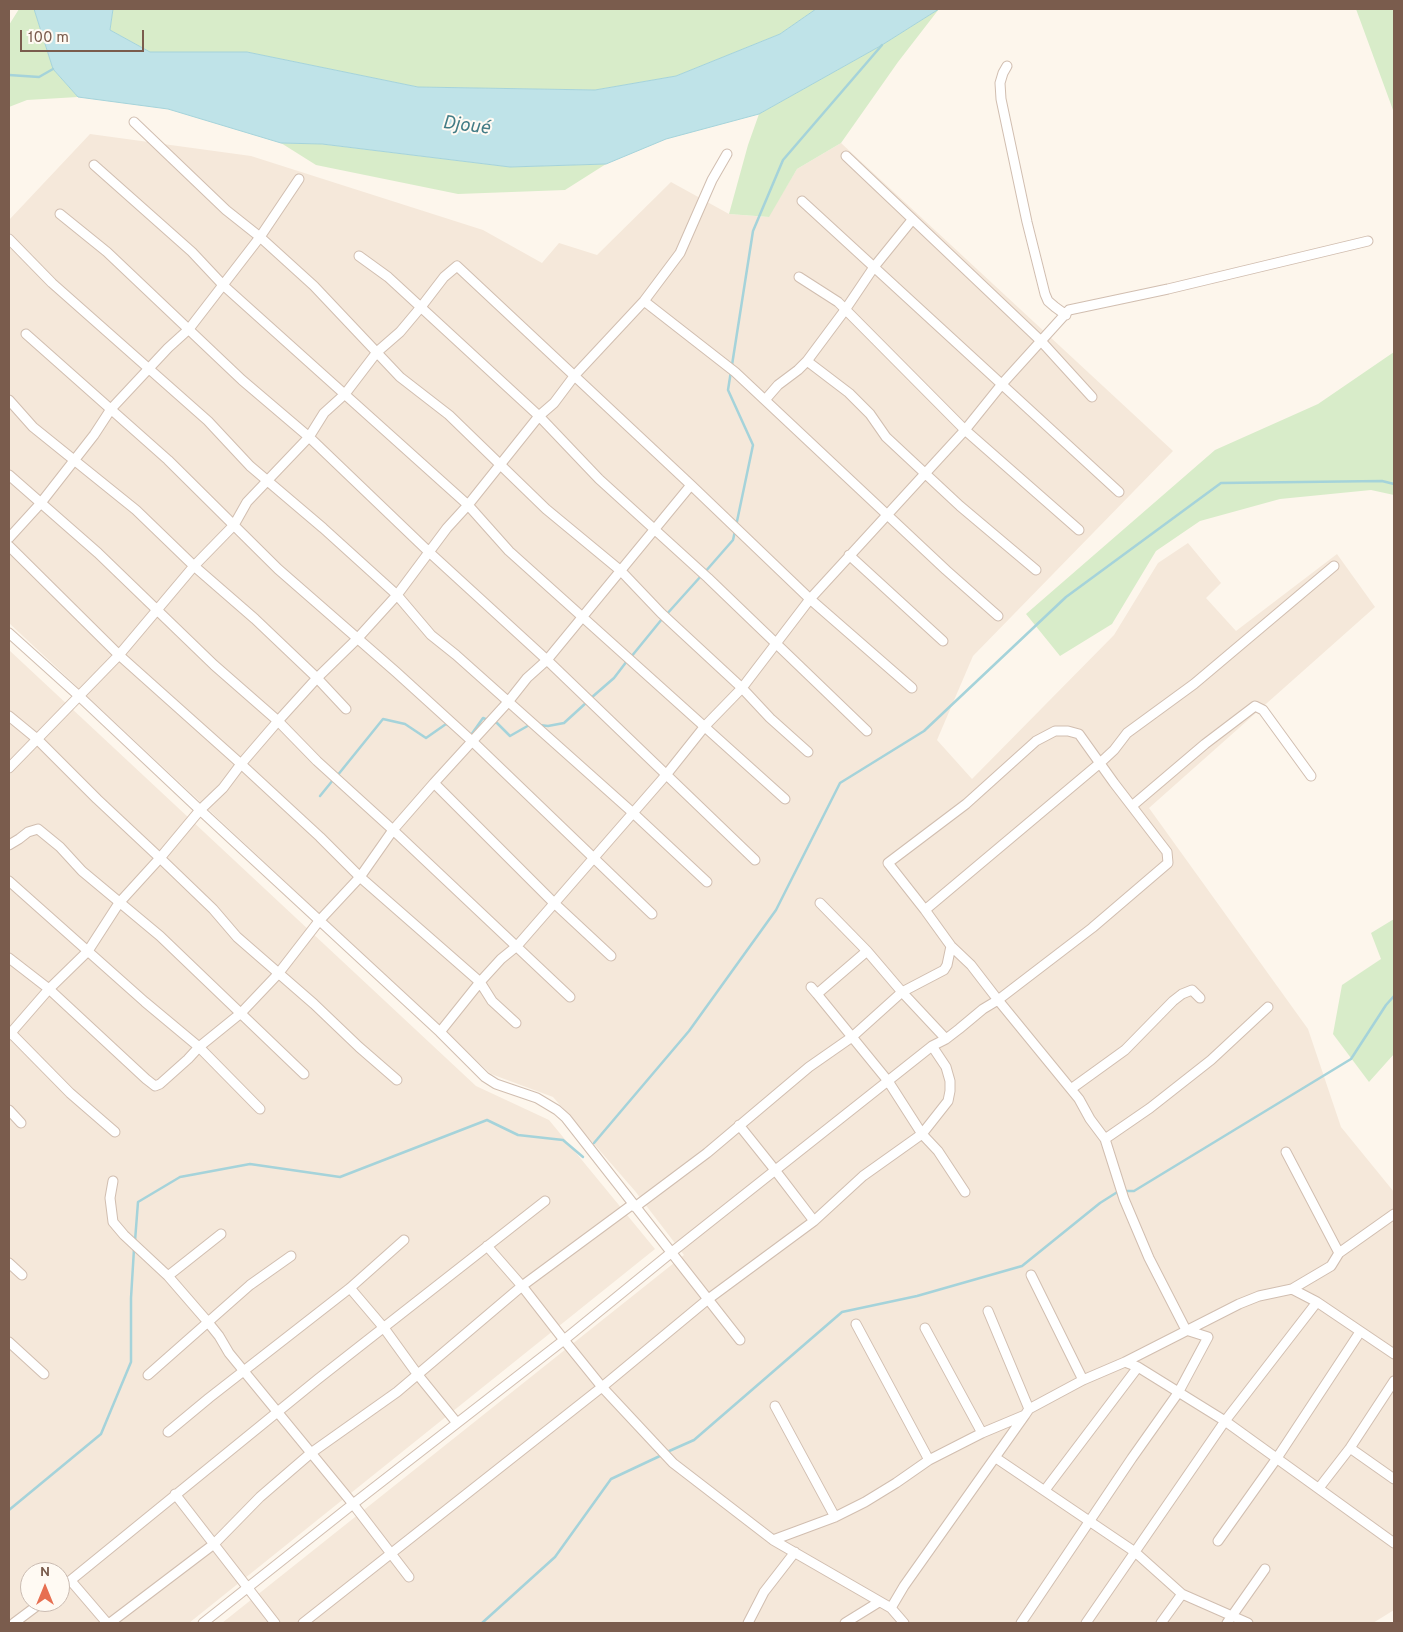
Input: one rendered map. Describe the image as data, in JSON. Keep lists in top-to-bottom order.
{
  "water": ["Djoué"],
  "scale_bar": "100 m",
  "north": "top"
}
